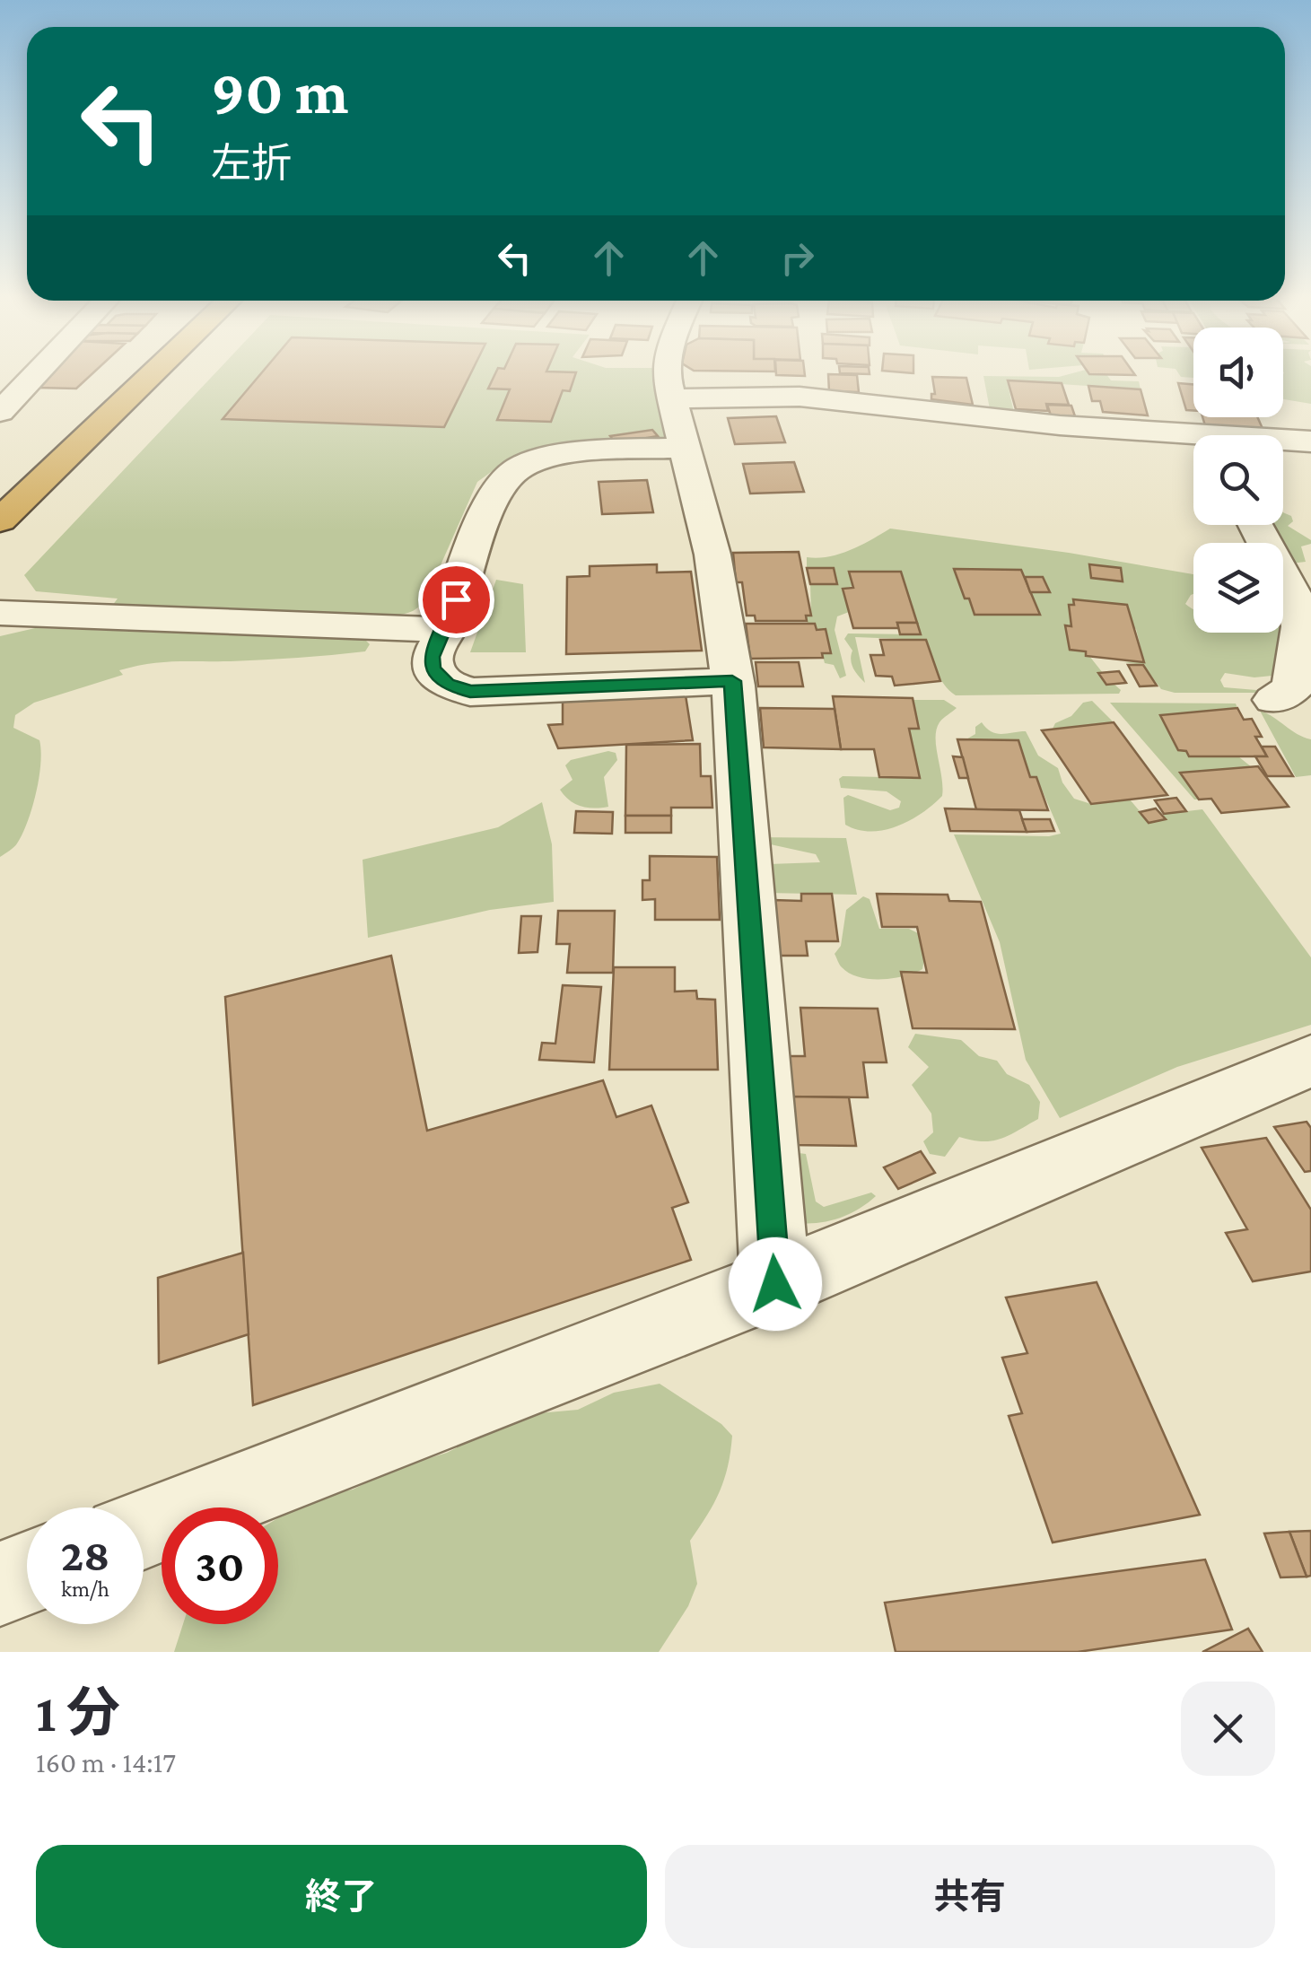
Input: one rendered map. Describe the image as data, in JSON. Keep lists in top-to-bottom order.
{
  "page": {
    "turn": ["90 m", "左折"],
    "speed": "28 km/h",
    "limit": "30",
    "heading": ["1 分", "160 m · 14:17"],
    "buttons": ["終了", "共有"]
  }
}
